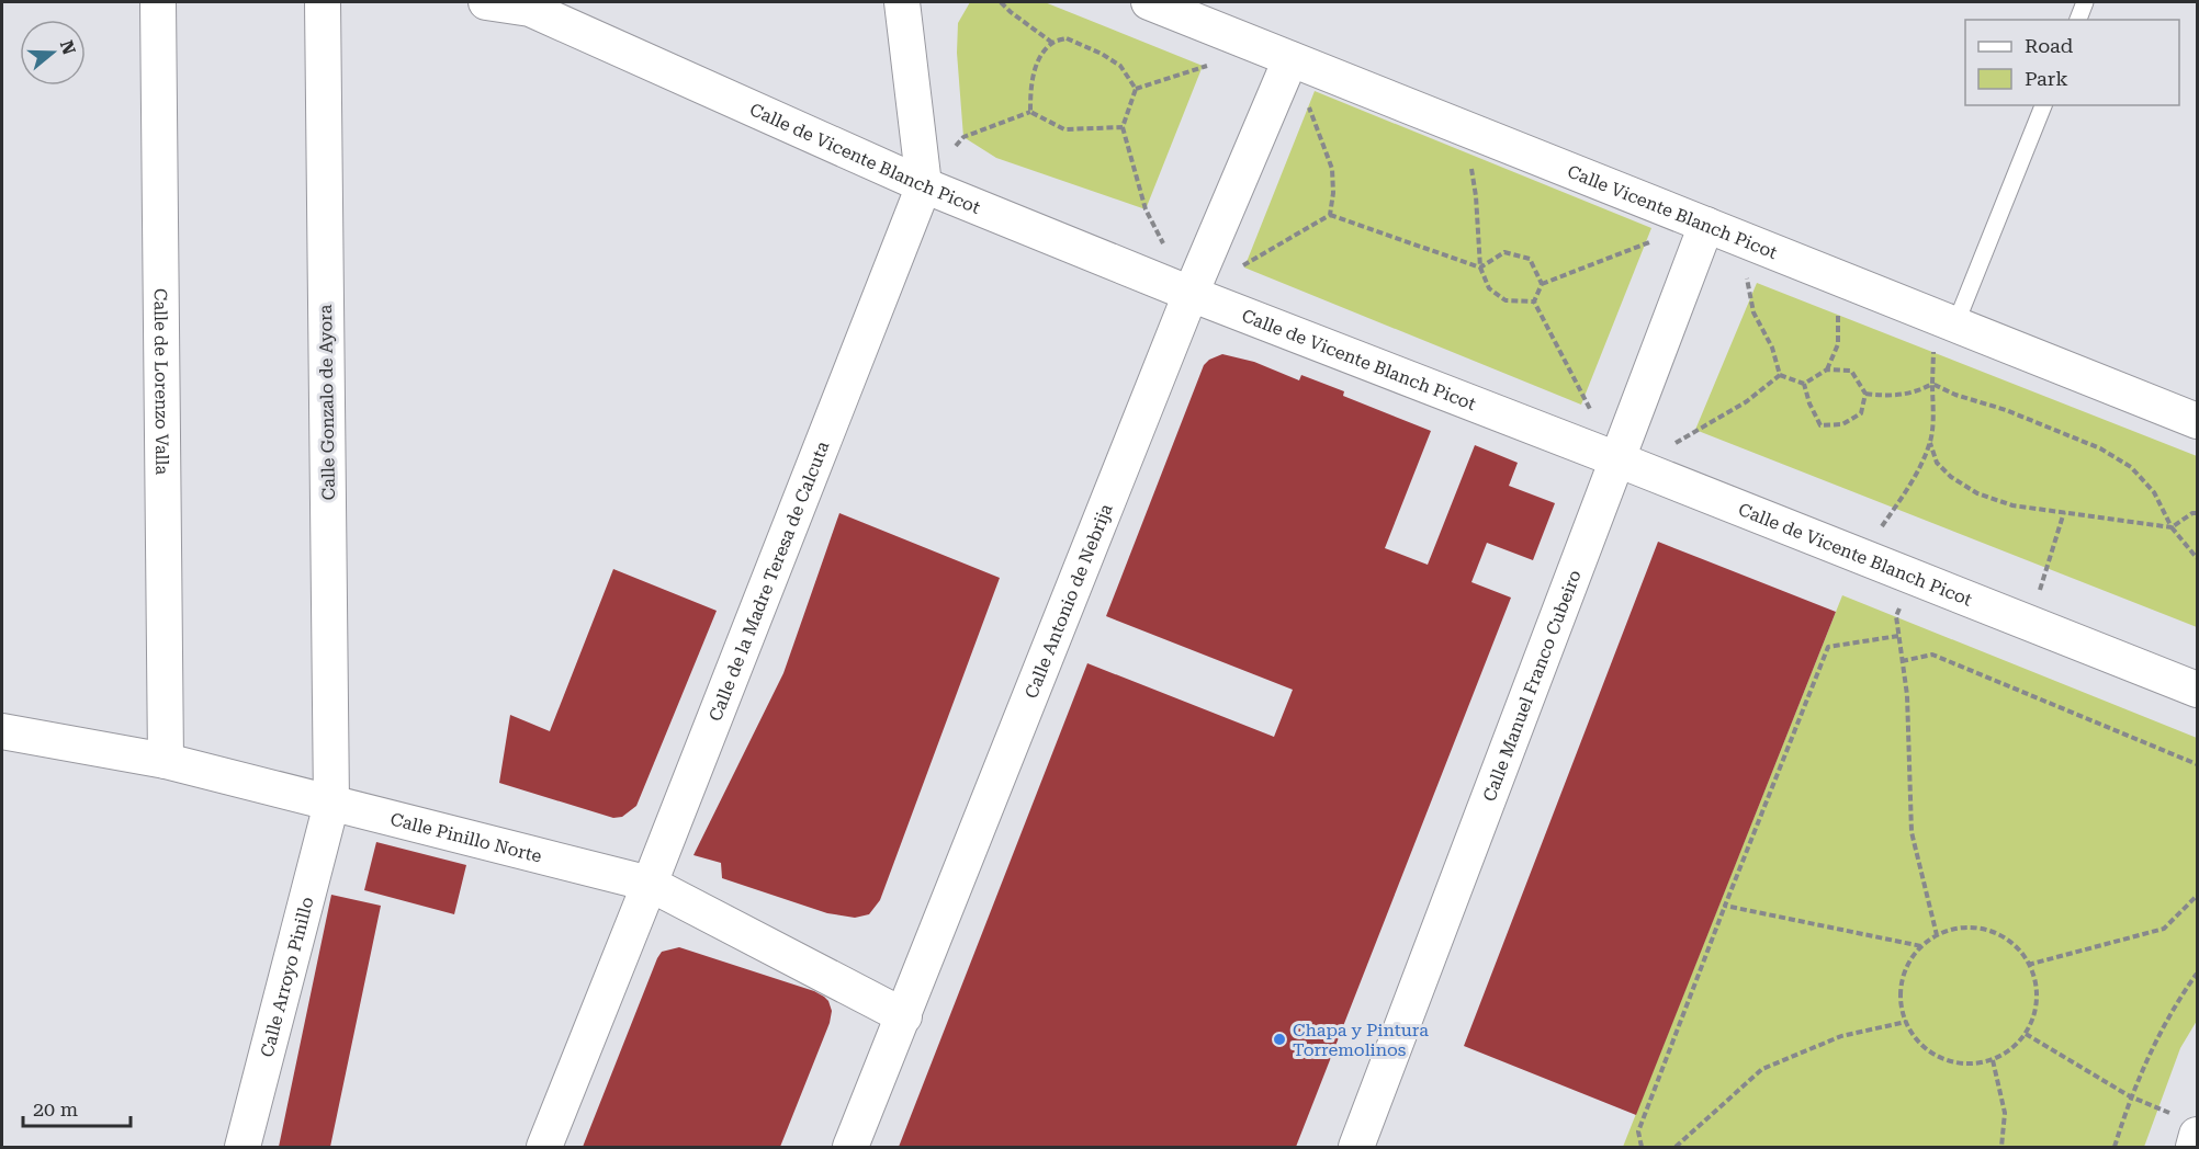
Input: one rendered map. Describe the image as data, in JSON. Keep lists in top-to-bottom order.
{
  "streets": {
    "street": [
      "Calle de Vicente Blanch Picot",
      "Calle Vicente Blanch Picot",
      "Calle de Lorenzo Valla",
      "Calle Gonzalo de Ayora",
      "Calle de la Madre Teresa de Calcuta",
      "Calle Antonio de Nebrija",
      "Calle Manuel Franco Cubeiro",
      "Calle Pinillo Norte",
      "Calle Arroyo Pinillo"
    ]
  },
  "crossings": [
    ["Calle de Vicente Blanch Picot", "Calle de la Madre Teresa de Calcuta"],
    ["Calle de Vicente Blanch Picot", "Calle Antonio de Nebrija"],
    ["Calle de Vicente Blanch Picot", "Calle Manuel Franco Cubeiro"],
    ["Calle Vicente Blanch Picot", "Calle Antonio de Nebrija"],
    ["Calle Vicente Blanch Picot", "Calle Manuel Franco Cubeiro"],
    ["Calle de Lorenzo Valla", "Calle Pinillo Norte"],
    ["Calle Gonzalo de Ayora", "Calle Pinillo Norte"],
    ["Calle Gonzalo de Ayora", "Calle Arroyo Pinillo"],
    ["Calle de la Madre Teresa de Calcuta", "Calle Pinillo Norte"],
    ["Calle Antonio de Nebrija", "Calle Pinillo Norte"],
    ["Calle Pinillo Norte", "Calle Arroyo Pinillo"]
  ],
  "places": ["Chapa y Pintura Torremolinos"],
  "legend": ["Road", "Park"],
  "scale_bar": "20 m",
  "north": "right"
}
